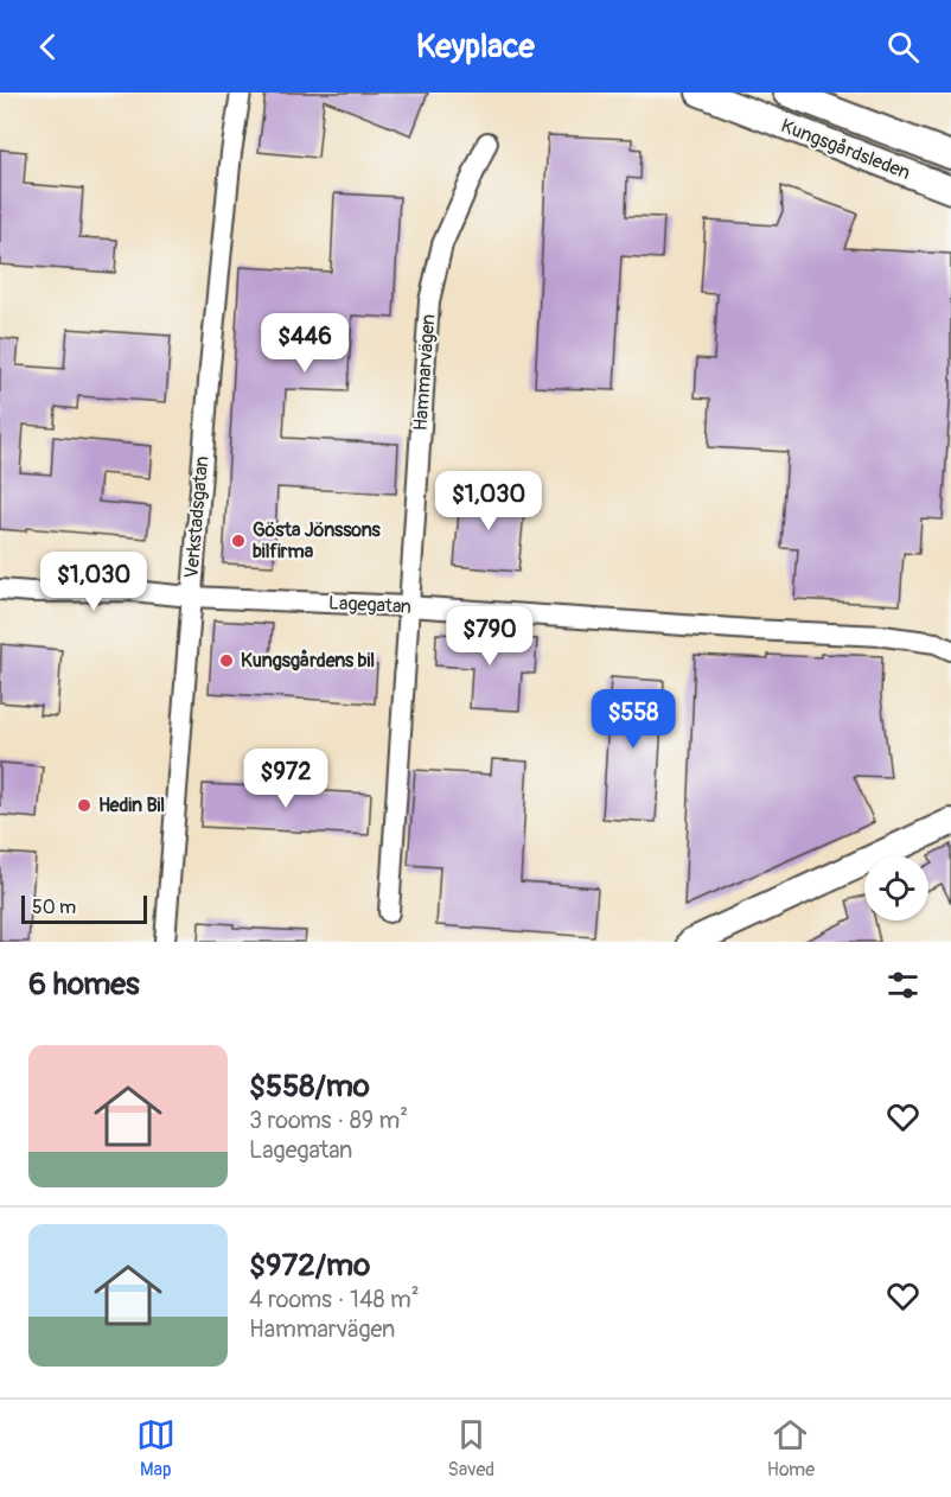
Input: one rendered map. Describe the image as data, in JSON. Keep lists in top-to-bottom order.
{
  "streets": {
    "main road": ["Kungsgårdsleden"],
    "street": ["Hammarvägen", "Verkstadsgatan", "Lagegatan"]
  },
  "crossings": [
    ["Hammarvägen", "Lagegatan"],
    ["Verkstadsgatan", "Lagegatan"]
  ],
  "places": ["Gösta Jönssons bilfirma", "Kungsgårdens bil", "Hedin Bil"],
  "scale_bar": "50 m",
  "page": {
    "header": "Keyplace",
    "price": [
      "$446",
      "$1,030",
      "$1,030",
      "$790",
      "$558",
      "$972"
    ],
    "scale": "50 m",
    "heading": "6 homes",
    "list": [
      {
        "name": "$558/mo",
        "note": "3 rooms · 89 m² · Lagegatan"
      },
      {
        "name": "$972/mo",
        "note": "4 rooms · 148 m² · Hammarvägen"
      }
    ],
    "tabs": ["Map", "Saved", "Home"]
  }
}
